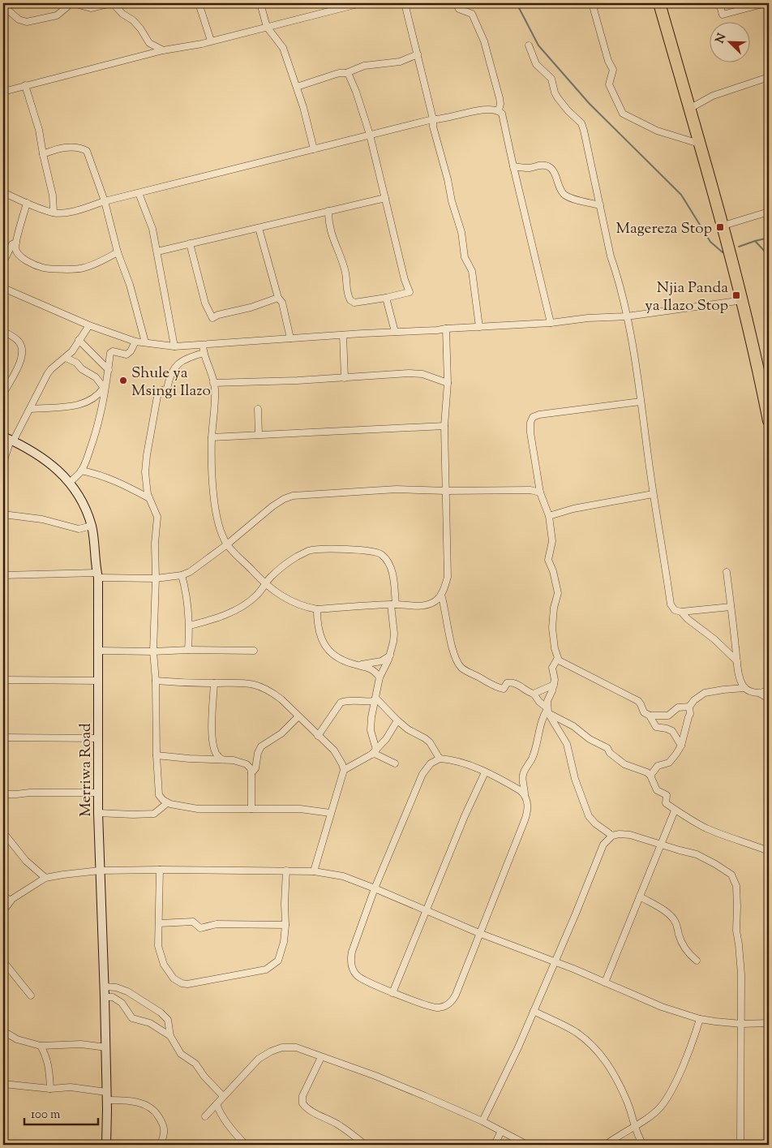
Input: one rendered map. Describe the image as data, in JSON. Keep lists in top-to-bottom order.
{
  "streets": {
    "street": ["Merriwa Road"]
  },
  "places": {
    "transit": ["Magereza Stop", "Njia Panda ya Ilazo Stop"],
    "other": ["Shule ya Msingi Ilazo"]
  },
  "scale_bar": "100 m",
  "north": "top left"
}
